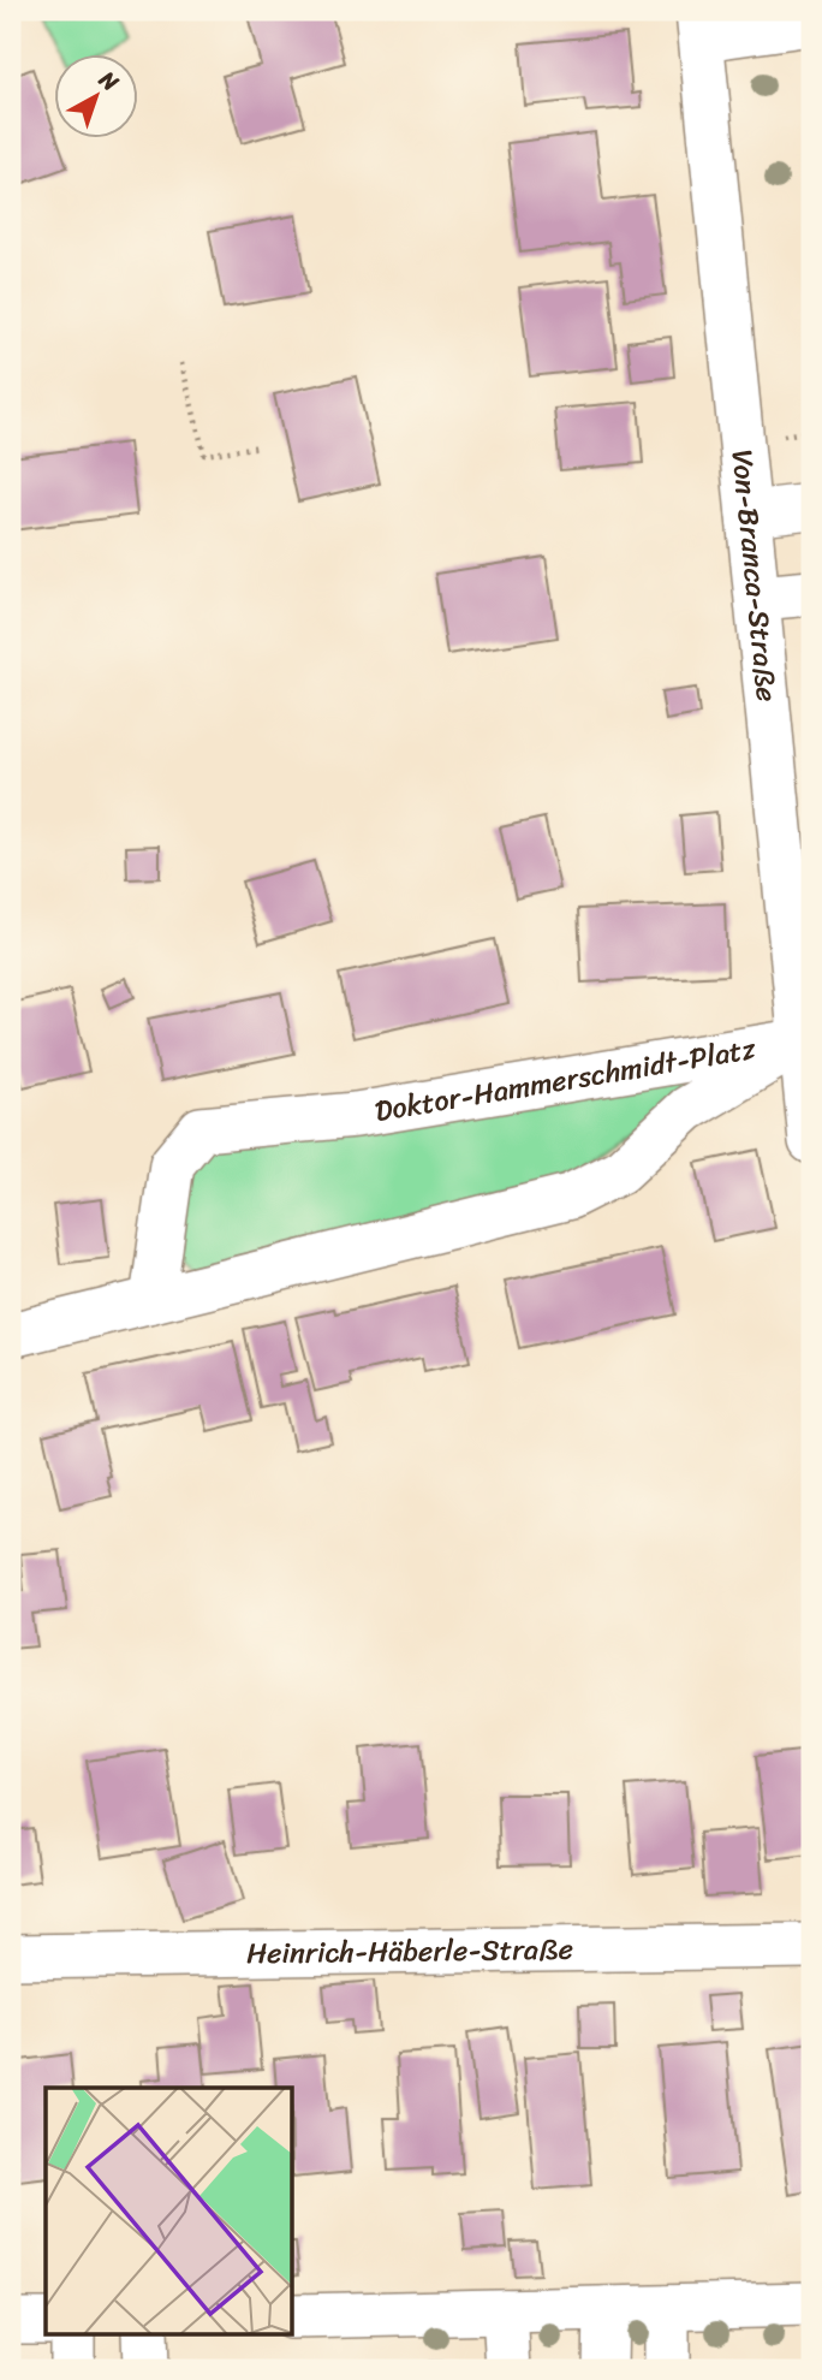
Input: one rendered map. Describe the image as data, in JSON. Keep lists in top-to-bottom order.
{
  "streets": {
    "street": ["Von-Branca-Straße", "Doktor-Hammerschmidt-Platz", "Heinrich-Häberle-Straße"]
  },
  "crossings": [
    ["Von-Branca-Straße", "Doktor-Hammerschmidt-Platz"]
  ],
  "north": "top right"
}
